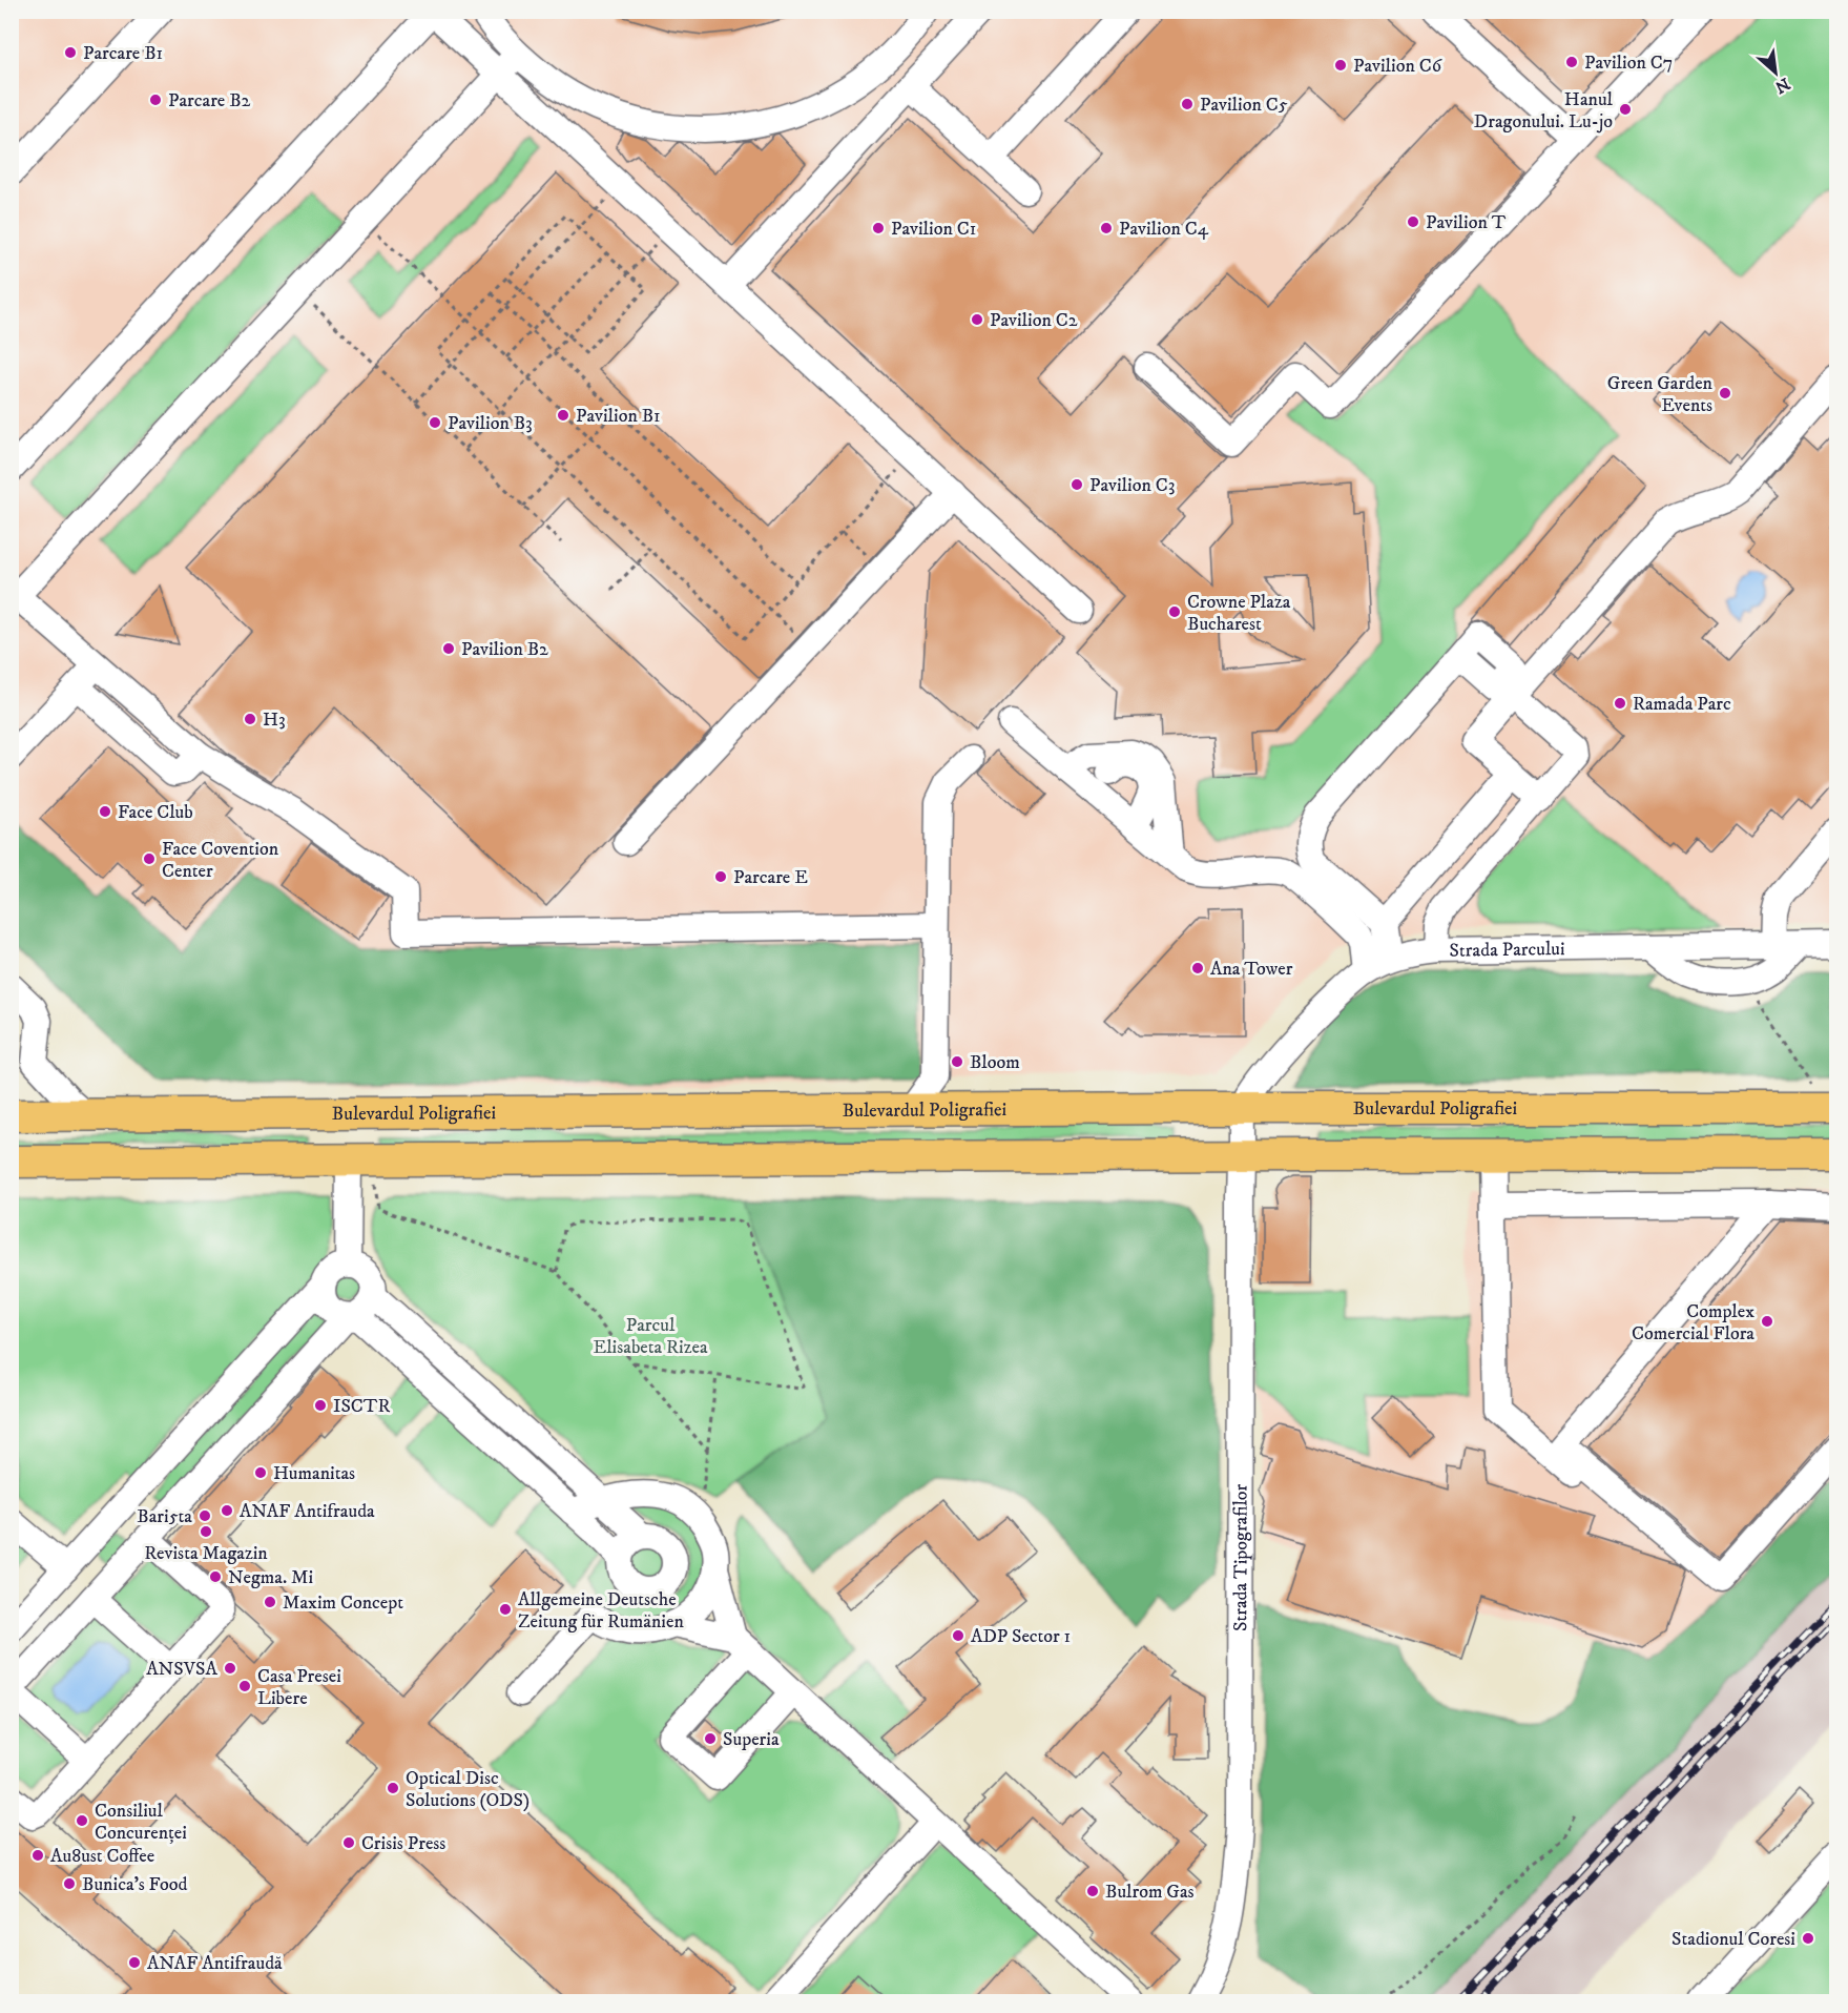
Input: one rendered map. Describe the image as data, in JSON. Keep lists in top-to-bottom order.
{
  "streets": {
    "main road": ["Bulevardul Poligrafiei"],
    "street": ["Strada Parcului", "Strada Tipografilor"]
  },
  "crossings": [
    ["Strada Parcului", "Bulevardul Poligrafiei"],
    ["Strada Parcului", "Strada Tipografilor"],
    ["Bulevardul Poligrafiei", "Strada Tipografilor"]
  ],
  "parks": ["Parcul Elisabeta Rizea"],
  "places": [
    "Parcare B1",
    "Pavilion C7",
    "Pavilion C6",
    "Parcare B2",
    "Pavilion C5",
    "Hanul Dragonului. Lu-jo",
    "Pavilion T",
    "Pavilion C1",
    "Pavilion C4",
    "Pavilion C2",
    "Green Garden Events",
    "Pavilion B1",
    "Pavilion B3",
    "Pavilion C3",
    "Crowne Plaza Bucharest",
    "Pavilion B2",
    "Ramada Parc",
    "H3",
    "Face Club",
    "Face Covention Center",
    "Parcare E",
    "Ana Tower",
    "Bloom",
    "Complex Comercial Flora",
    "ISCTR",
    "Humanitas",
    "ANAF Antifrauda",
    "Bari5ta",
    "Revista Magazin",
    "Negma. Mi",
    "Maxim Concept",
    "Allgemeine Deutsche Zeitung für Rumänien",
    "ADP Sector 1",
    "ANSVSA",
    "Casa Presei Libere",
    "Superia",
    "Optical Disc Solutions (ODS)",
    "Consiliul Concurenței",
    "Crisis Press",
    "Au8ust Coffee",
    "Bunica's Food",
    "Bulrom Gas",
    "Stadionul Coresi",
    "ANAF Antifraudă"
  ],
  "north": "bottom right"
}
